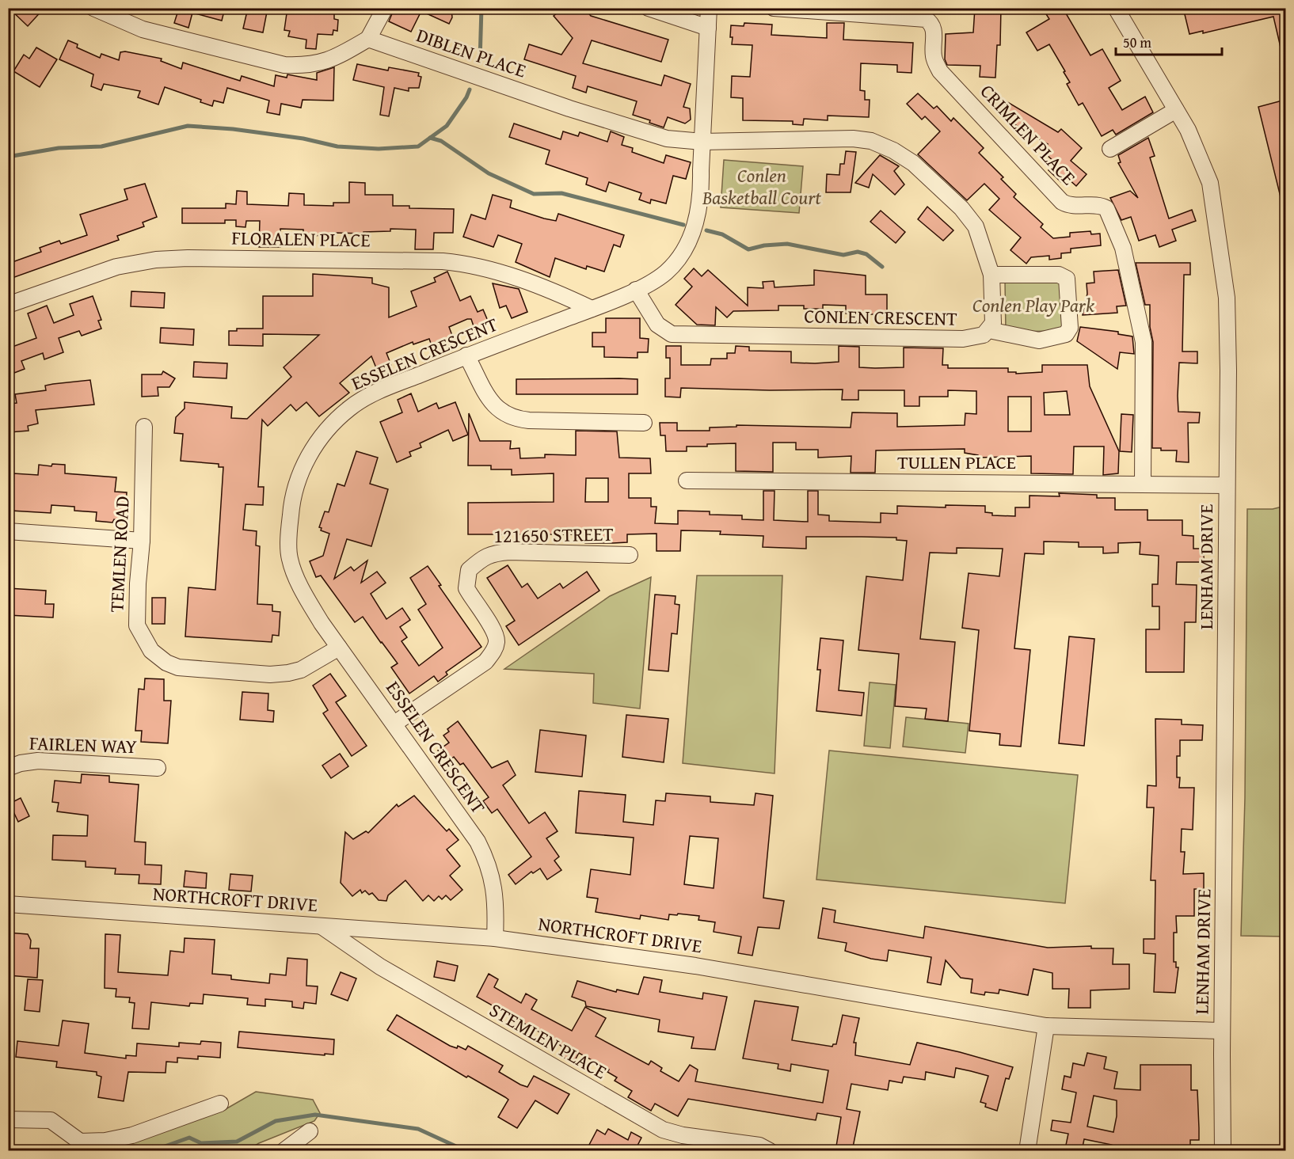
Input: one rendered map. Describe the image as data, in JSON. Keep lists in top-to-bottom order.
{
  "streets": {
    "street": [
      "DIBLEN PLACE",
      "CRIMLEN PLACE",
      "FLORALEN PLACE",
      "CONLEN CRESCENT",
      "ESSELEN CRESCENT",
      "TULLEN PLACE",
      "121650 STREET",
      "TEMLEN ROAD",
      "LENHAM DRIVE",
      "FAIRLEN WAY",
      "NORTHCROFT DRIVE",
      "STEMLEN PLACE"
    ]
  },
  "crossings": [
    ["DIBLEN PLACE", "ESSELEN CRESCENT"],
    ["CRIMLEN PLACE", "TULLEN PLACE"],
    ["FLORALEN PLACE", "ESSELEN CRESCENT"],
    ["CONLEN CRESCENT", "ESSELEN CRESCENT"],
    ["ESSELEN CRESCENT", "121650 STREET"],
    ["ESSELEN CRESCENT", "TEMLEN ROAD"],
    ["ESSELEN CRESCENT", "NORTHCROFT DRIVE"],
    ["TULLEN PLACE", "LENHAM DRIVE"],
    ["LENHAM DRIVE", "NORTHCROFT DRIVE"],
    ["NORTHCROFT DRIVE", "STEMLEN PLACE"]
  ],
  "parks": ["Conlen Basketball Court", "Conlen Play Park"],
  "scale_bar": "50 m"
}
